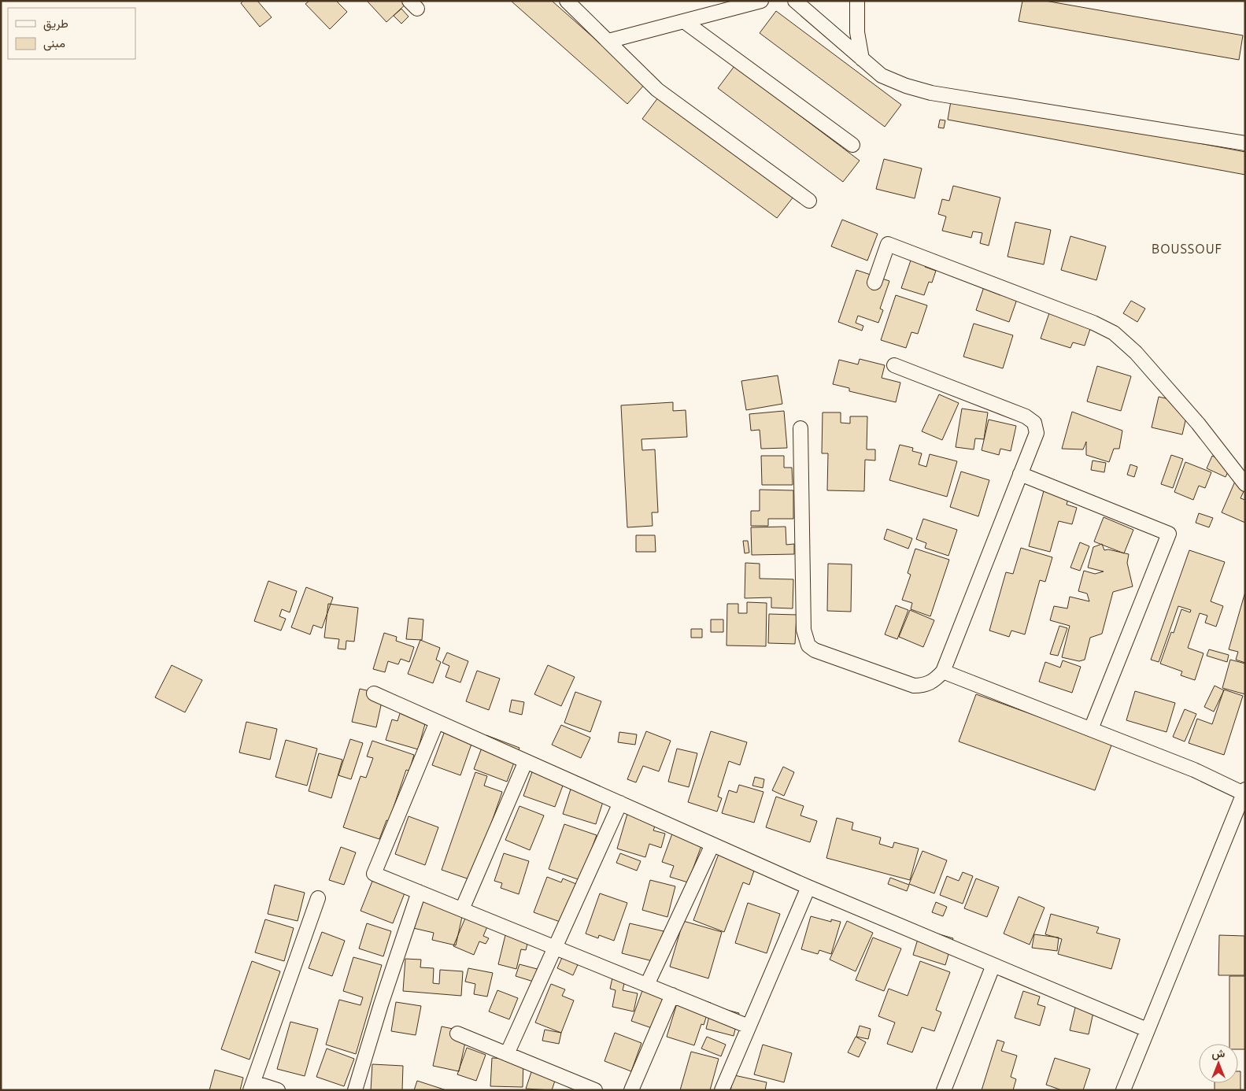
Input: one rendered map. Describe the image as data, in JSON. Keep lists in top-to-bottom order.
{
  "districts": ["BOUSSOUF"],
  "legend": ["طريق", "مبنى"],
  "north": "top"
}
